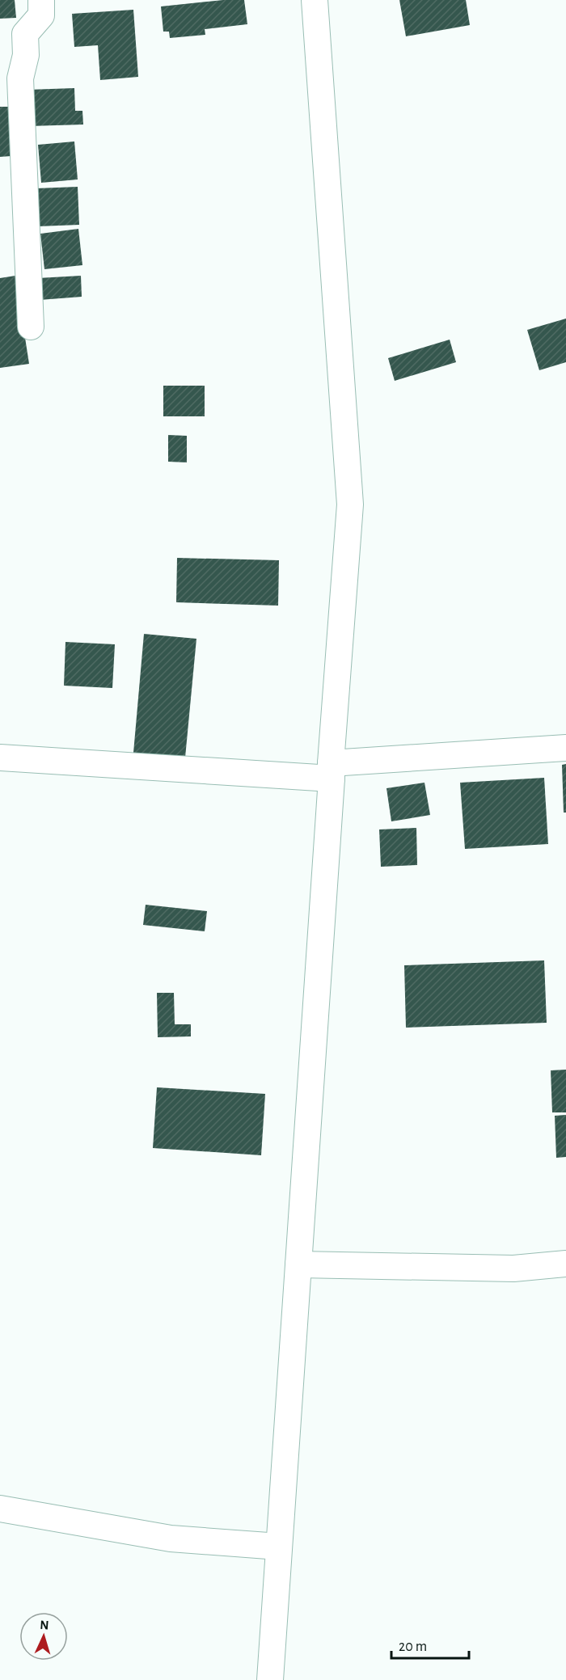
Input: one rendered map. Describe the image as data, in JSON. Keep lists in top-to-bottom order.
{
  "scale_bar": "20 m",
  "north": "top"
}
